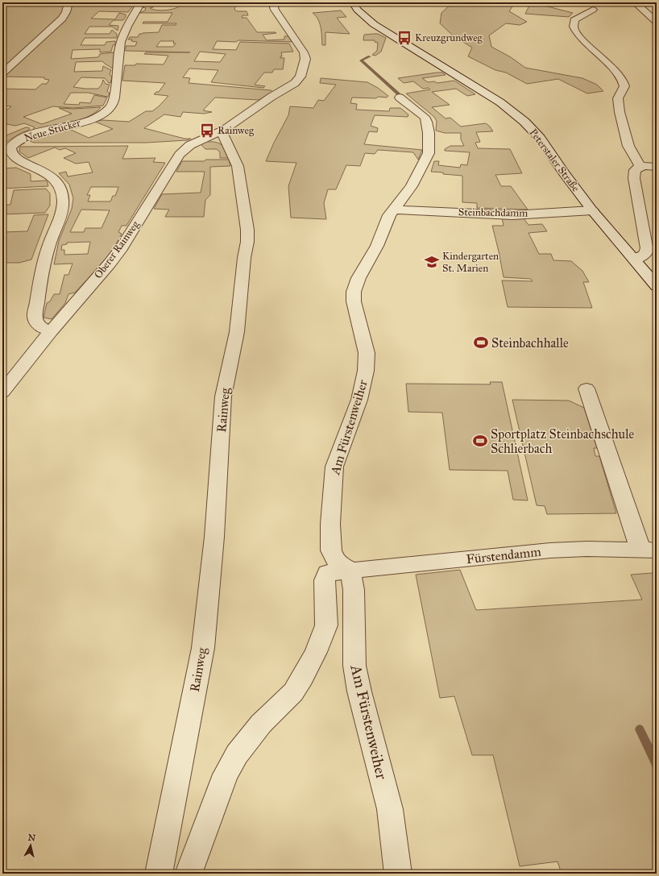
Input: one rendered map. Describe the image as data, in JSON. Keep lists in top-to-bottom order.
{
  "streets": {
    "street": [
      "Neue Stücker",
      "Peterstaler Straße",
      "Steinbachdamm",
      "Oberer Rainweg",
      "Rainweg",
      "Am Fürstenweiher",
      "Fürstendamm"
    ]
  },
  "crossings": [
    ["Neue Stücker", "Oberer Rainweg"],
    ["Peterstaler Straße", "Steinbachdamm"],
    ["Steinbachdamm", "Am Fürstenweiher"],
    ["Oberer Rainweg", "Rainweg"],
    ["Am Fürstenweiher", "Fürstendamm"]
  ],
  "places": {
    "bus stop": ["Kreuzgrundweg", "Rainweg"],
    "school or university": ["Kindergarten St. Marien"],
    "sports": ["Steinbachhalle", "Sportplatz Steinbachschule Schlierbach"]
  },
  "north": "top"
}
